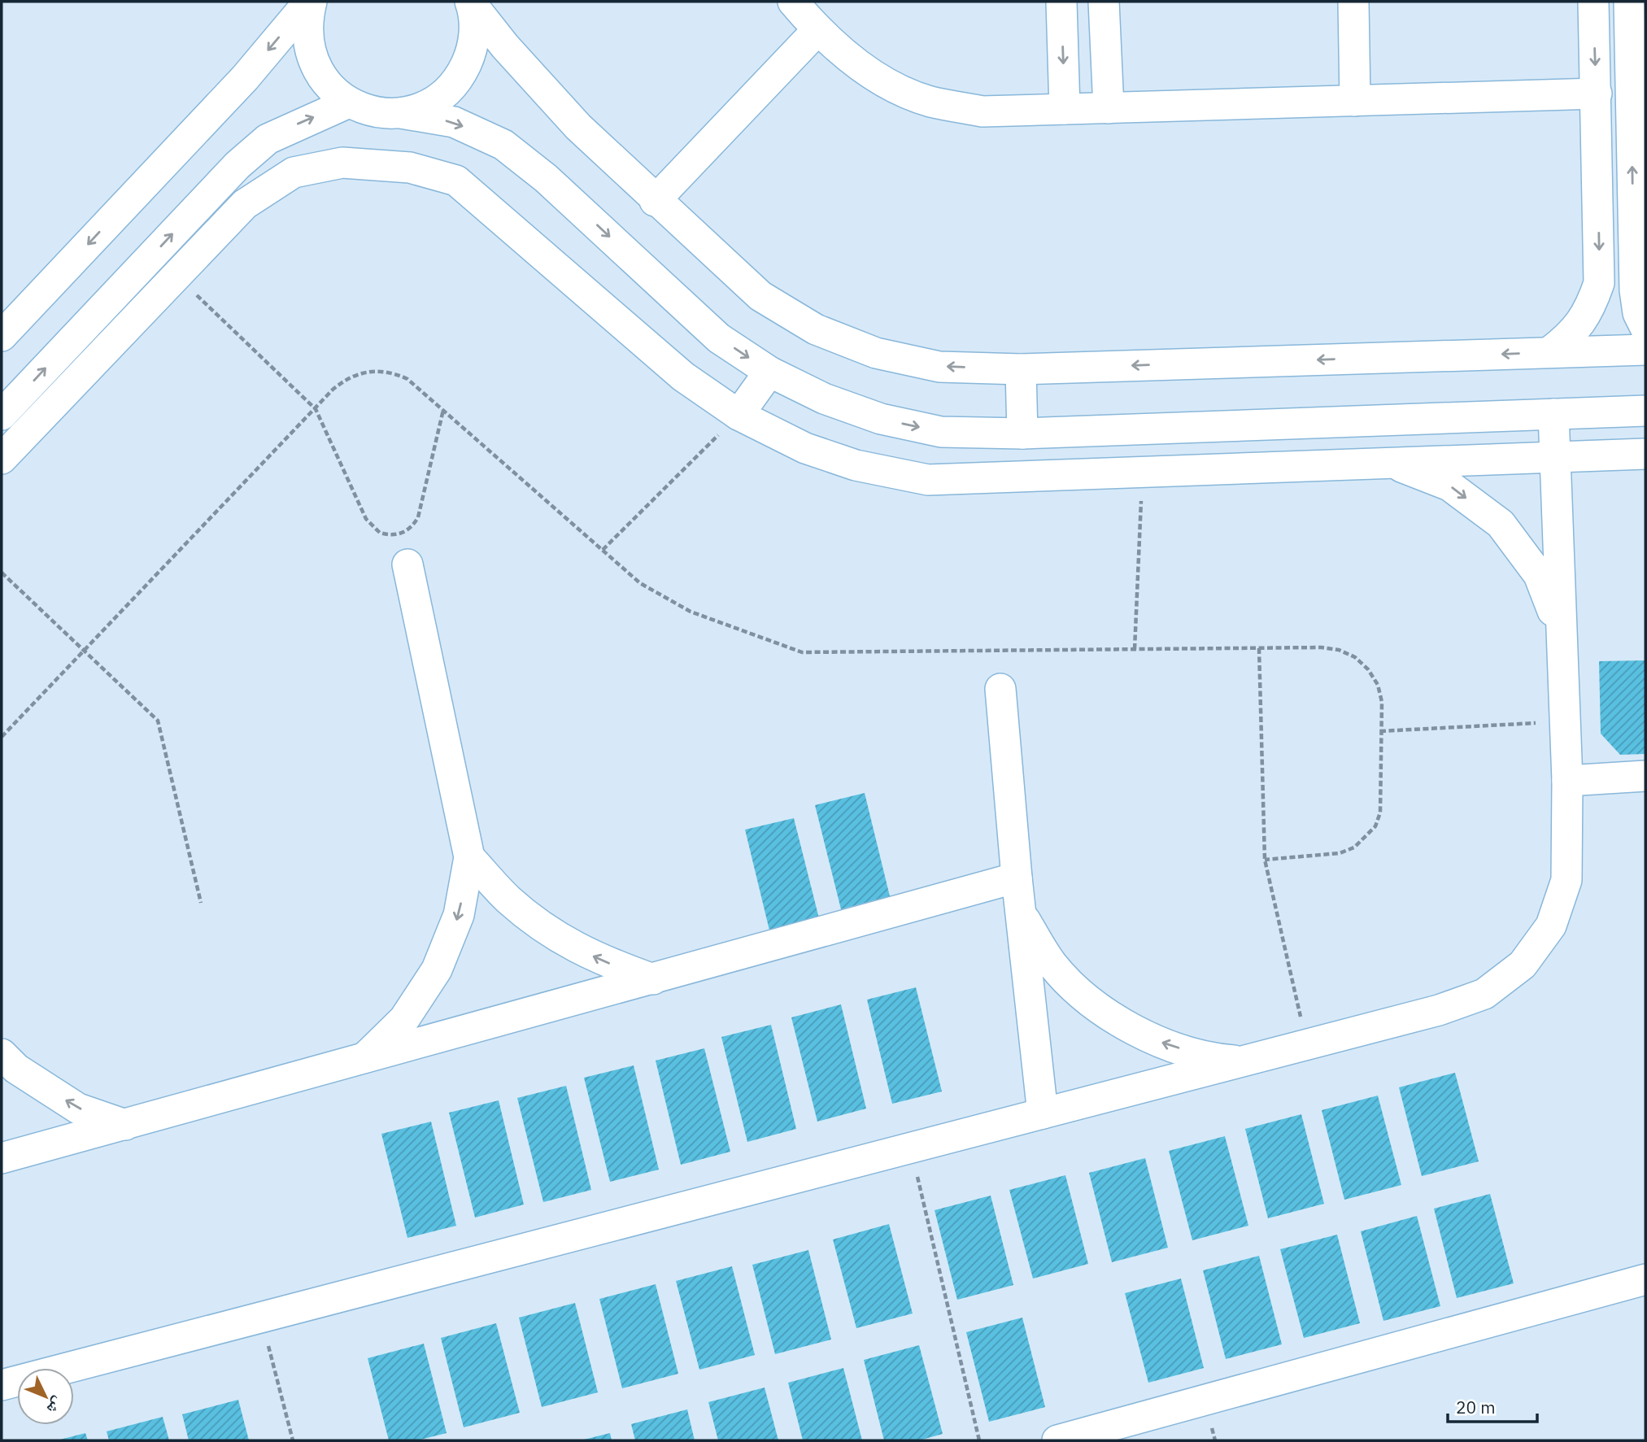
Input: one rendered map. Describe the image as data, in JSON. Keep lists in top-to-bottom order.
{
  "scale_bar": "20 m",
  "north": "bottom right"
}
